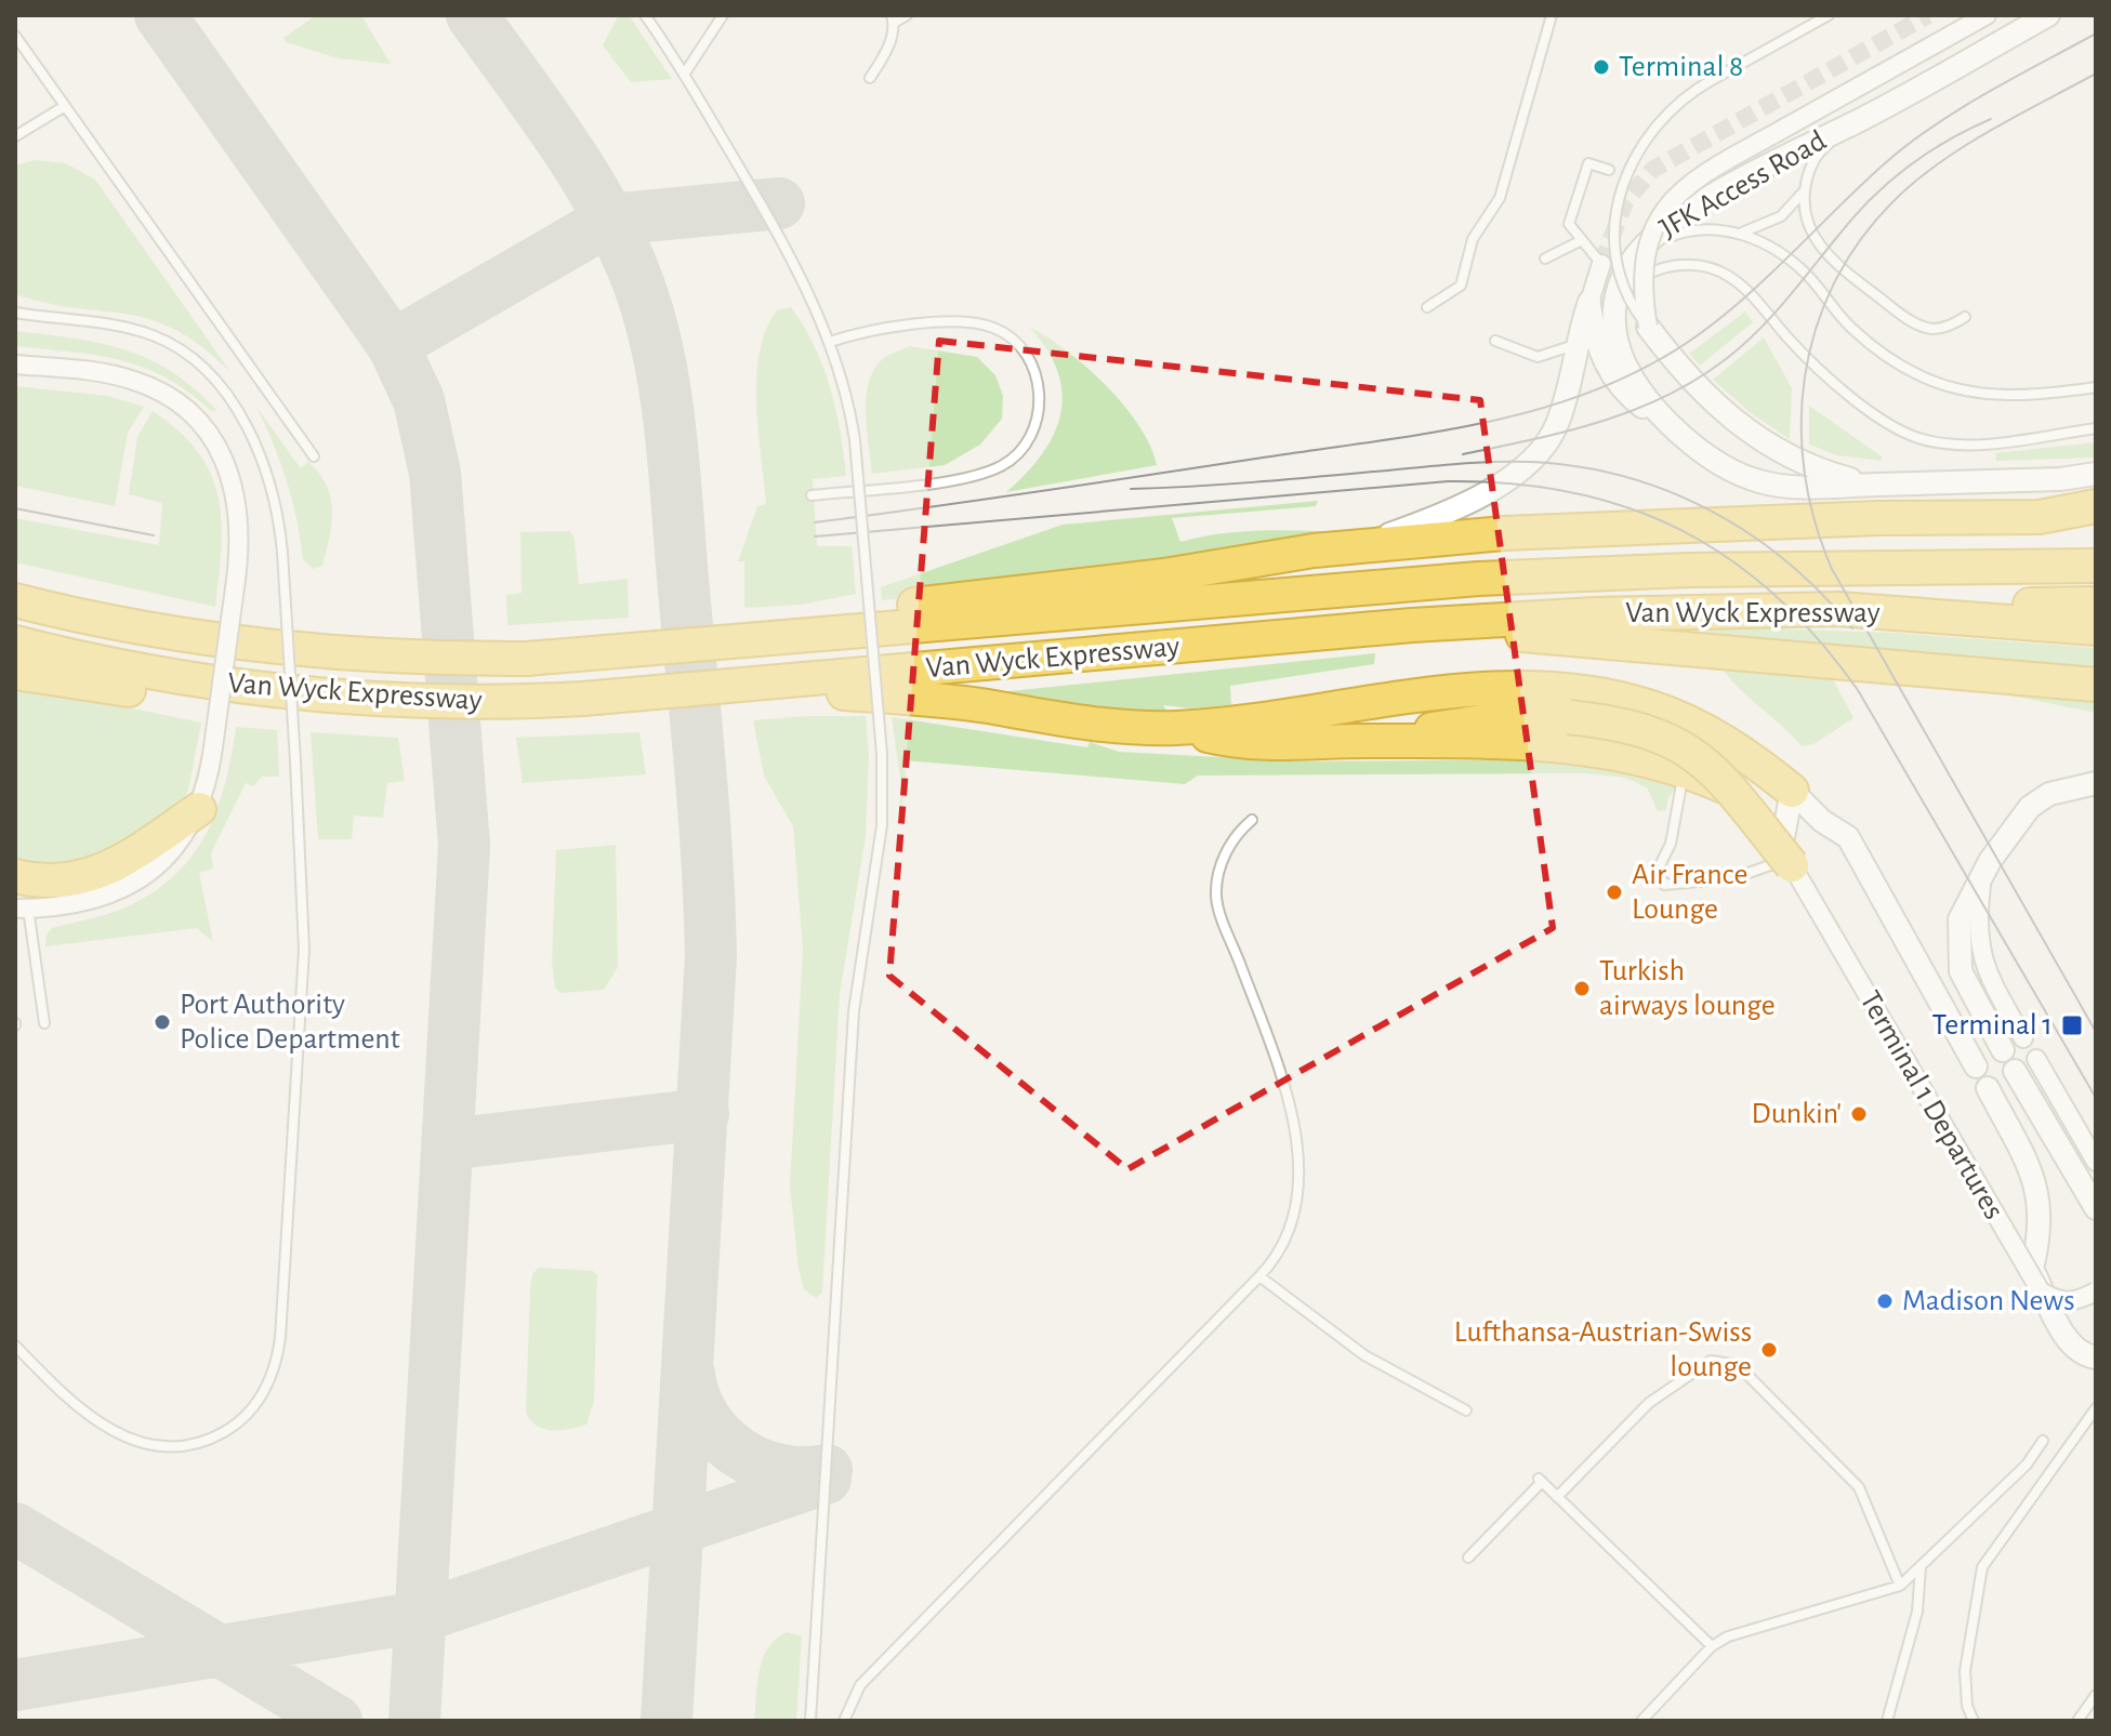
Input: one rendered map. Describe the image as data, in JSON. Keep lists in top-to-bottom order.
{
  "streets": {
    "highway": ["Van Wyck Expressway"],
    "street": ["JFK Access Road", "Terminal 1 Departures"]
  },
  "places": {
    "other": [
      "Terminal 8",
      "Air France Lounge",
      "Turkish airways lounge",
      "Port Authority Police Department",
      "Dunkin'",
      "Madison News",
      "Lufthansa-Austrian-Swiss lounge"
    ],
    "transit": ["Terminal 1"]
  }
}
